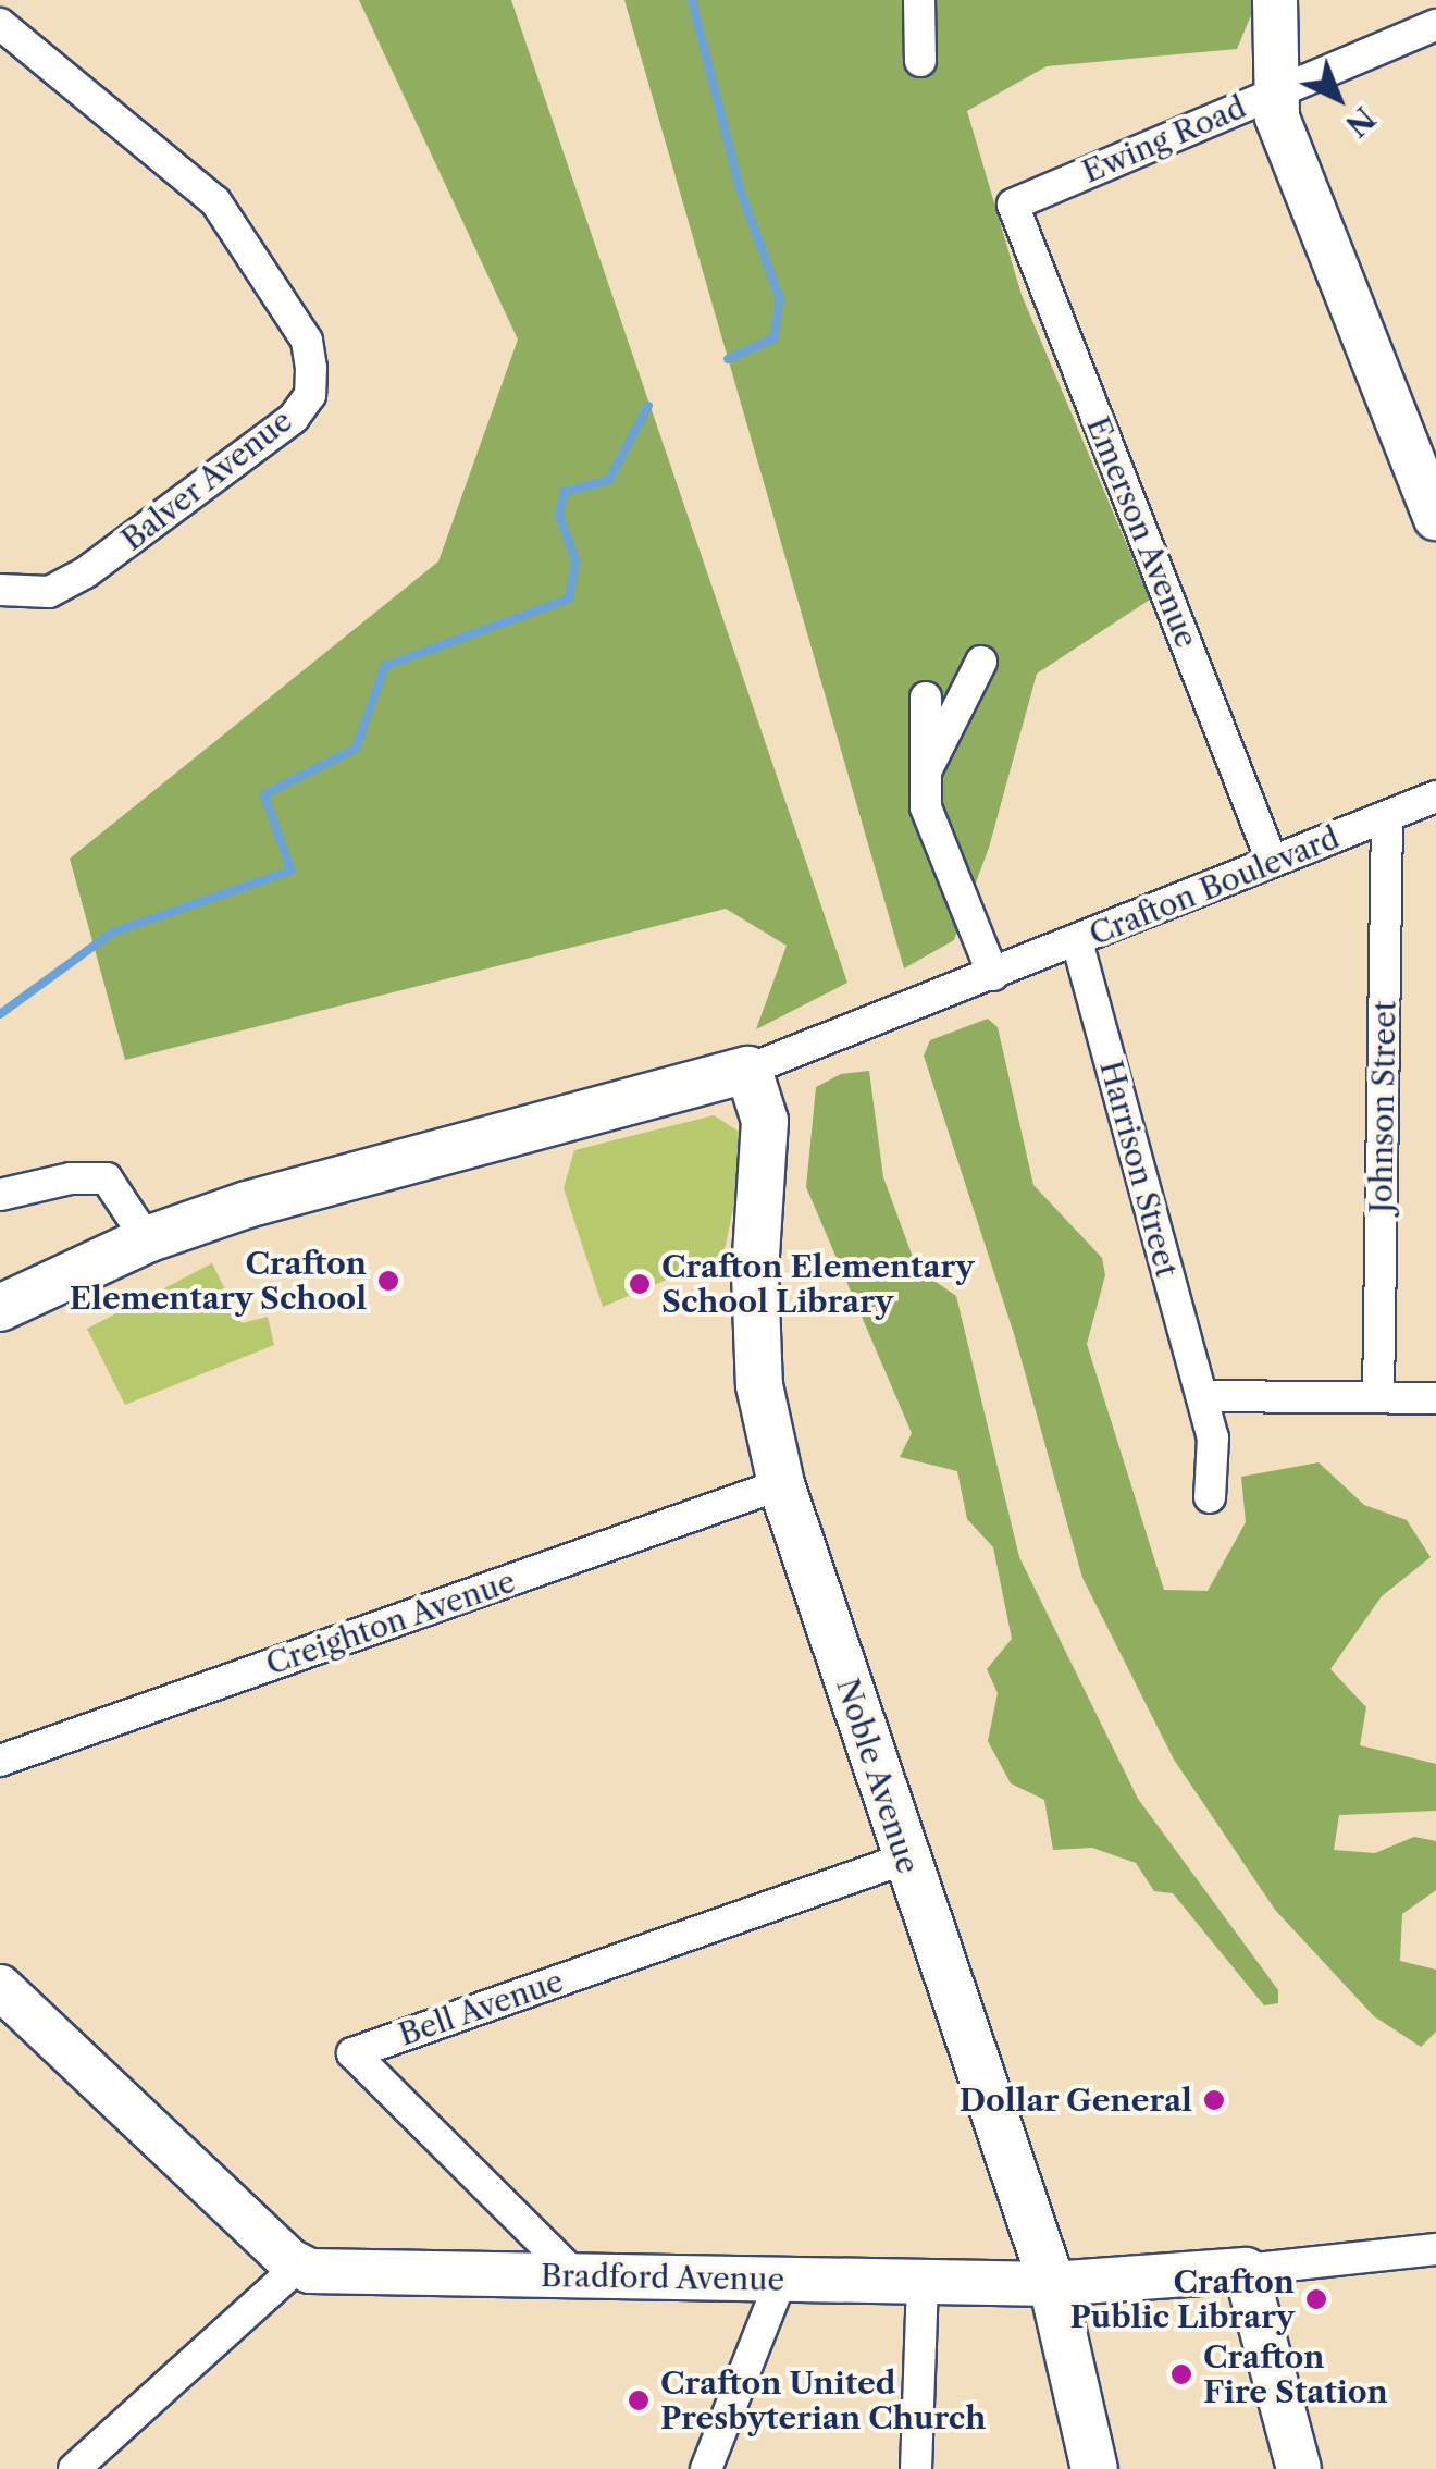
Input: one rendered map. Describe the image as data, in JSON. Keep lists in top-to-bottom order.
{
  "streets": {
    "main road": ["Noble Avenue", "Bradford Avenue"],
    "street": [
      "Ewing Road",
      "Balver Avenue",
      "Emerson Avenue",
      "Crafton Boulevard",
      "Johnson Street",
      "Harrison Street",
      "Creighton Avenue",
      "Bell Avenue"
    ]
  },
  "crossings": [
    ["Ewing Road", "Emerson Avenue"],
    ["Emerson Avenue", "Crafton Boulevard"],
    ["Crafton Boulevard", "Johnson Street"],
    ["Crafton Boulevard", "Harrison Street"],
    ["Crafton Boulevard", "Noble Avenue"],
    ["Creighton Avenue", "Noble Avenue"],
    ["Noble Avenue", "Bell Avenue"],
    ["Noble Avenue", "Bradford Avenue"],
    ["Bell Avenue", "Bradford Avenue"]
  ],
  "places": [
    "Crafton Elementary School",
    "Crafton Elementary School Library",
    "Dollar General",
    "Crafton Public Library",
    "Crafton Fire Station",
    "Crafton United Presbyterian Church"
  ],
  "north": "bottom right"
}
